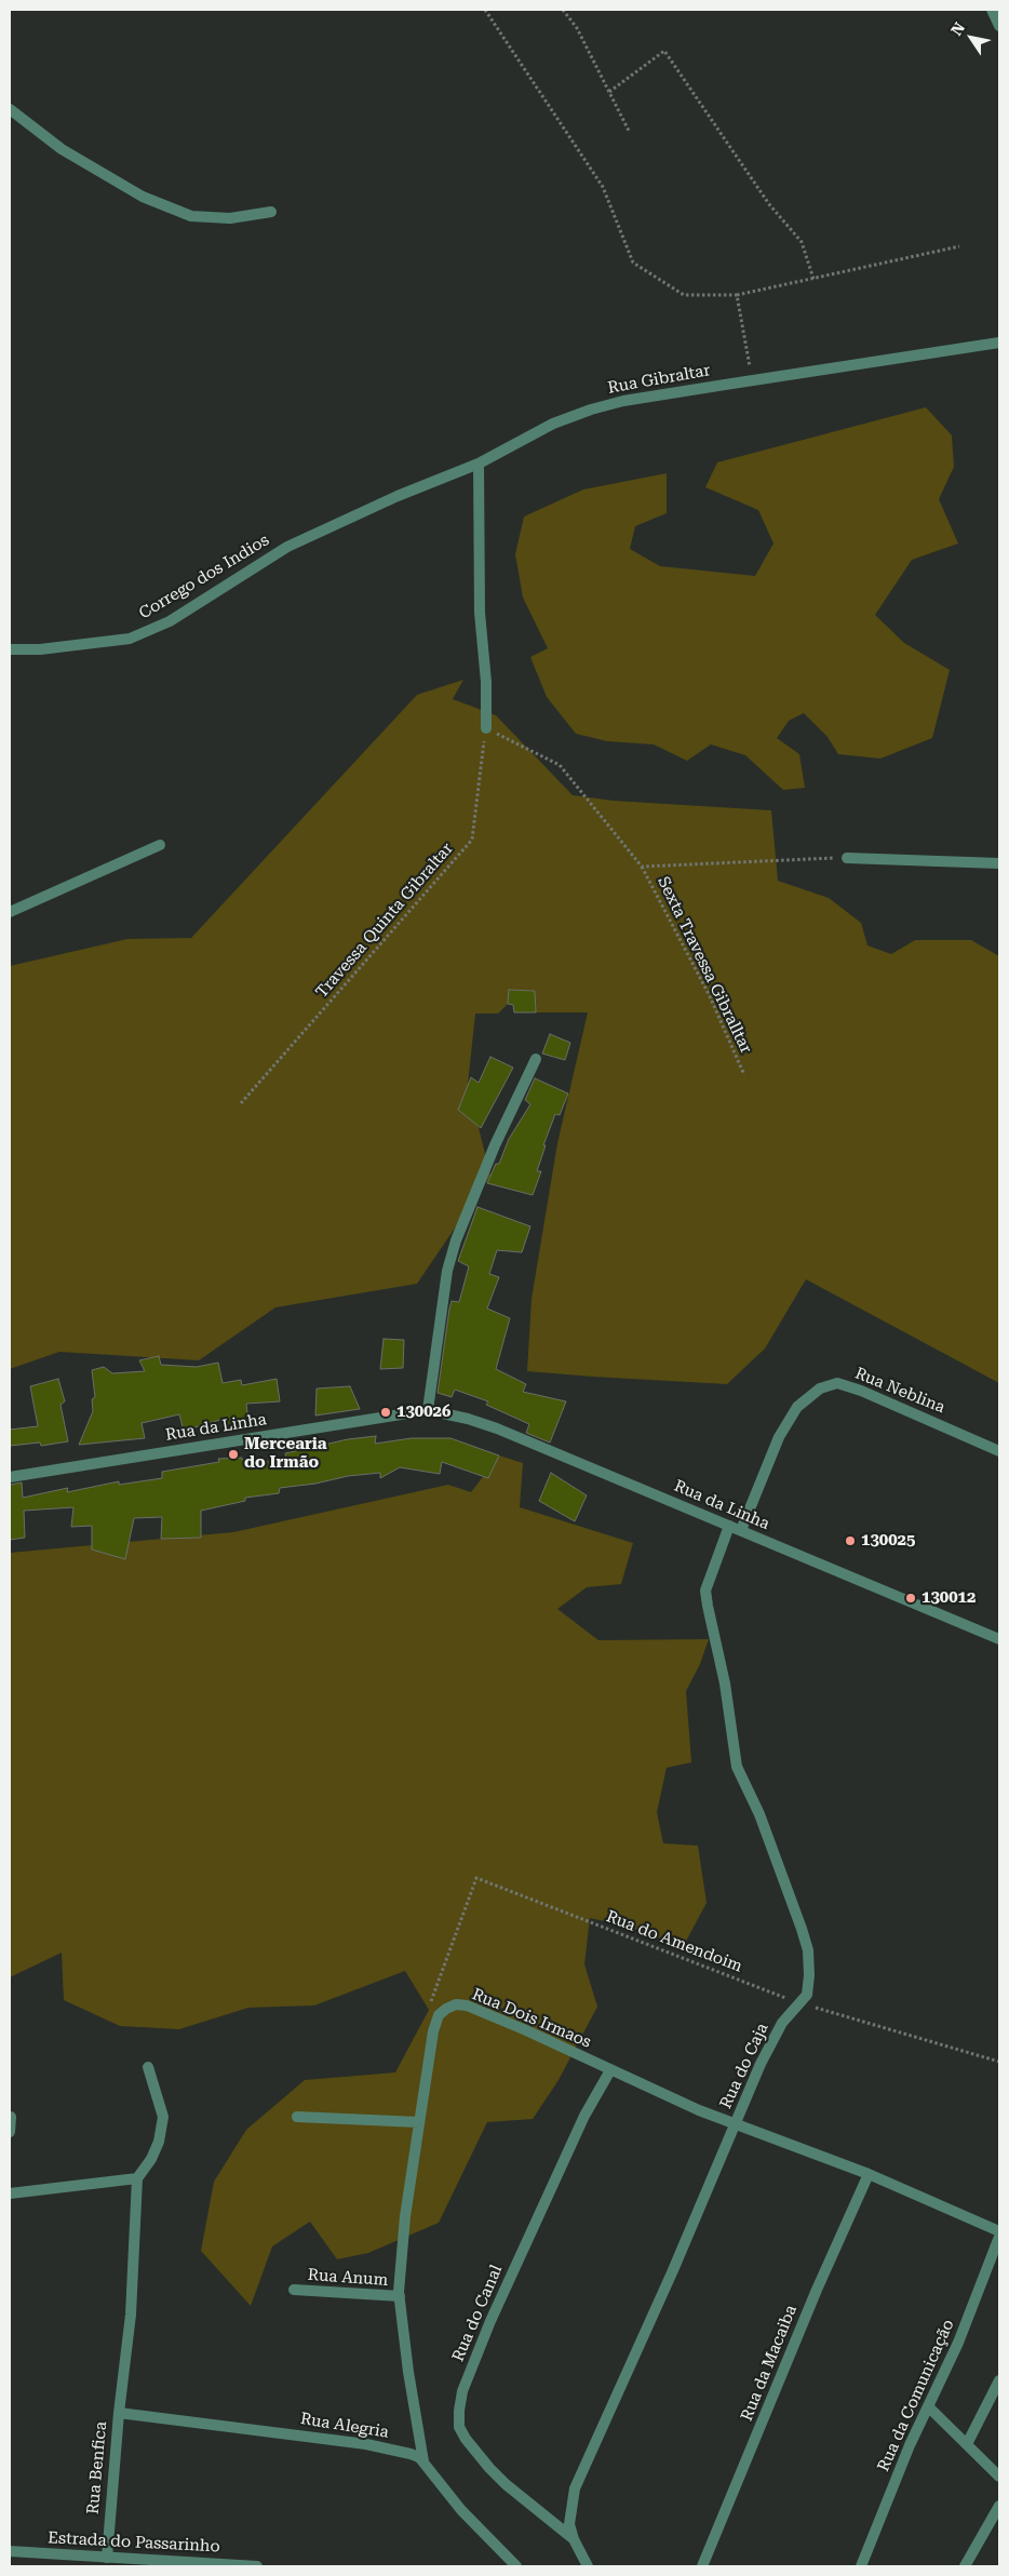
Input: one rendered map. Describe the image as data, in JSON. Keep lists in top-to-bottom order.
{
  "streets": {
    "street": [
      "Rua Gibraltar",
      "Corrego dos Indios",
      "Rua Neblina",
      "Rua da Linha",
      "Rua Dois Irmaos",
      "Rua do Caja",
      "Rua Anum",
      "Rua do Canal",
      "Rua da Macaiba",
      "Rua da Comunicação",
      "Rua Alegria",
      "Rua Benfica",
      "Estrada do Passarinho"
    ],
    "path": ["Travessa Quinta Gibraltar", "Sexta Travessa Gibralltar", "Rua do Amendoim"]
  },
  "crossings": [
    ["Rua Gibraltar", "Corrego dos Indios"],
    ["Travessa Quinta Gibraltar", "Sexta Travessa Gibralltar"],
    ["Rua Neblina", "Rua da Linha"],
    ["Rua da Linha", "Rua do Caja"],
    ["Rua do Amendoim", "Rua do Caja"],
    ["Rua Dois Irmaos", "Rua do Caja"],
    ["Rua Dois Irmaos", "Rua Anum"],
    ["Rua Dois Irmaos", "Rua do Canal"],
    ["Rua Dois Irmaos", "Rua da Macaiba"],
    ["Rua Dois Irmaos", "Rua Alegria"],
    ["Rua do Caja", "Rua do Canal"],
    ["Rua Alegria", "Rua Benfica"],
    ["Rua Benfica", "Estrada do Passarinho"]
  ],
  "places": [
    "130026",
    "Mercearia do Irmão",
    "130025",
    "130012"
  ],
  "north": "top left"
}
